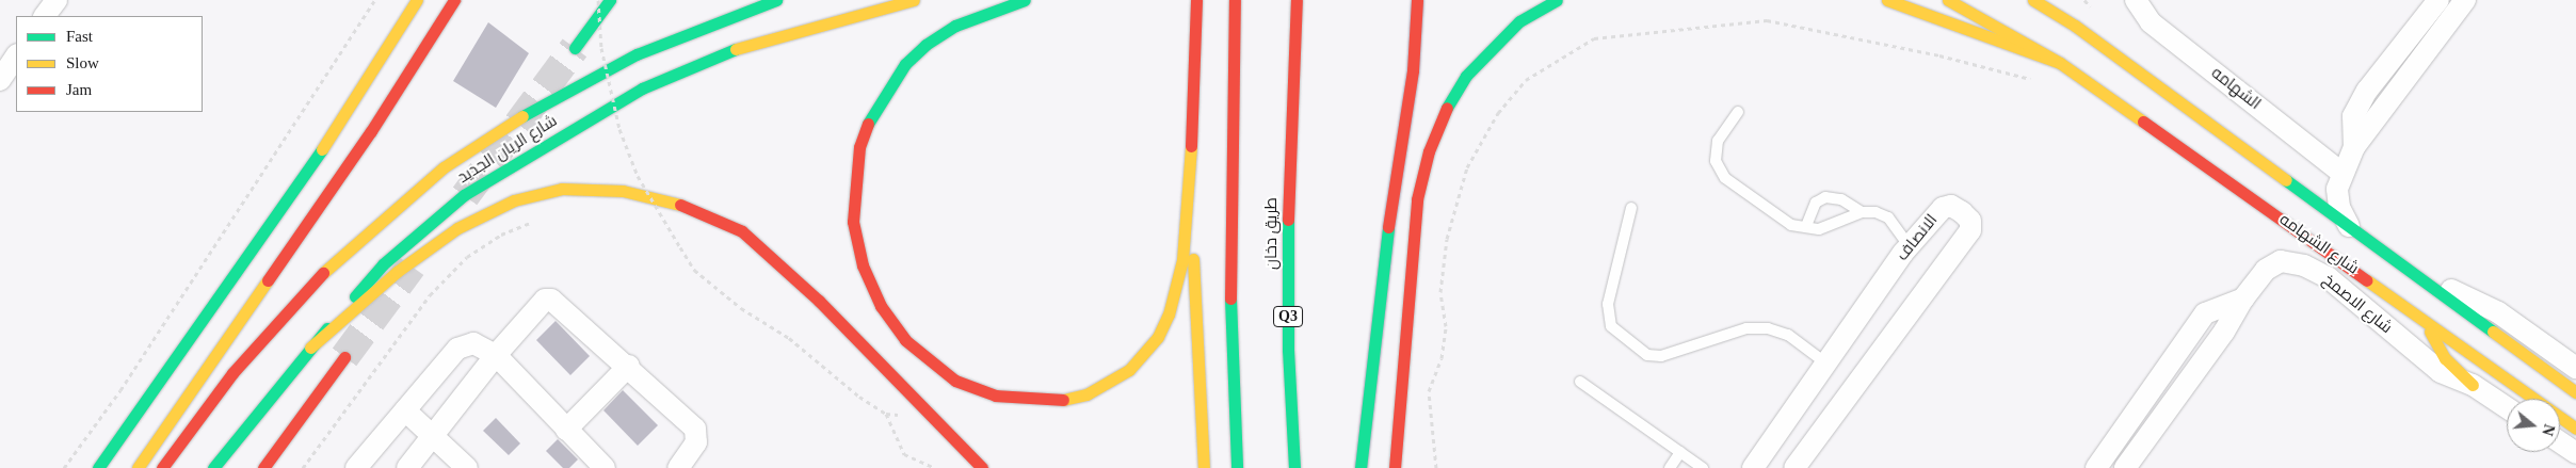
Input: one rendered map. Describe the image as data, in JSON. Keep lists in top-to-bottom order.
{
  "streets": {
    "main road": [
      "شارع الريان الجديد",
      "طريق دخان",
      "شارع الشهامه",
      "Q3"
    ],
    "street": ["الشهامه", "الانصاف", "شارع الاصمخ"]
  },
  "legend": ["Fast", "Slow", "Jam"],
  "north": "right"
}
